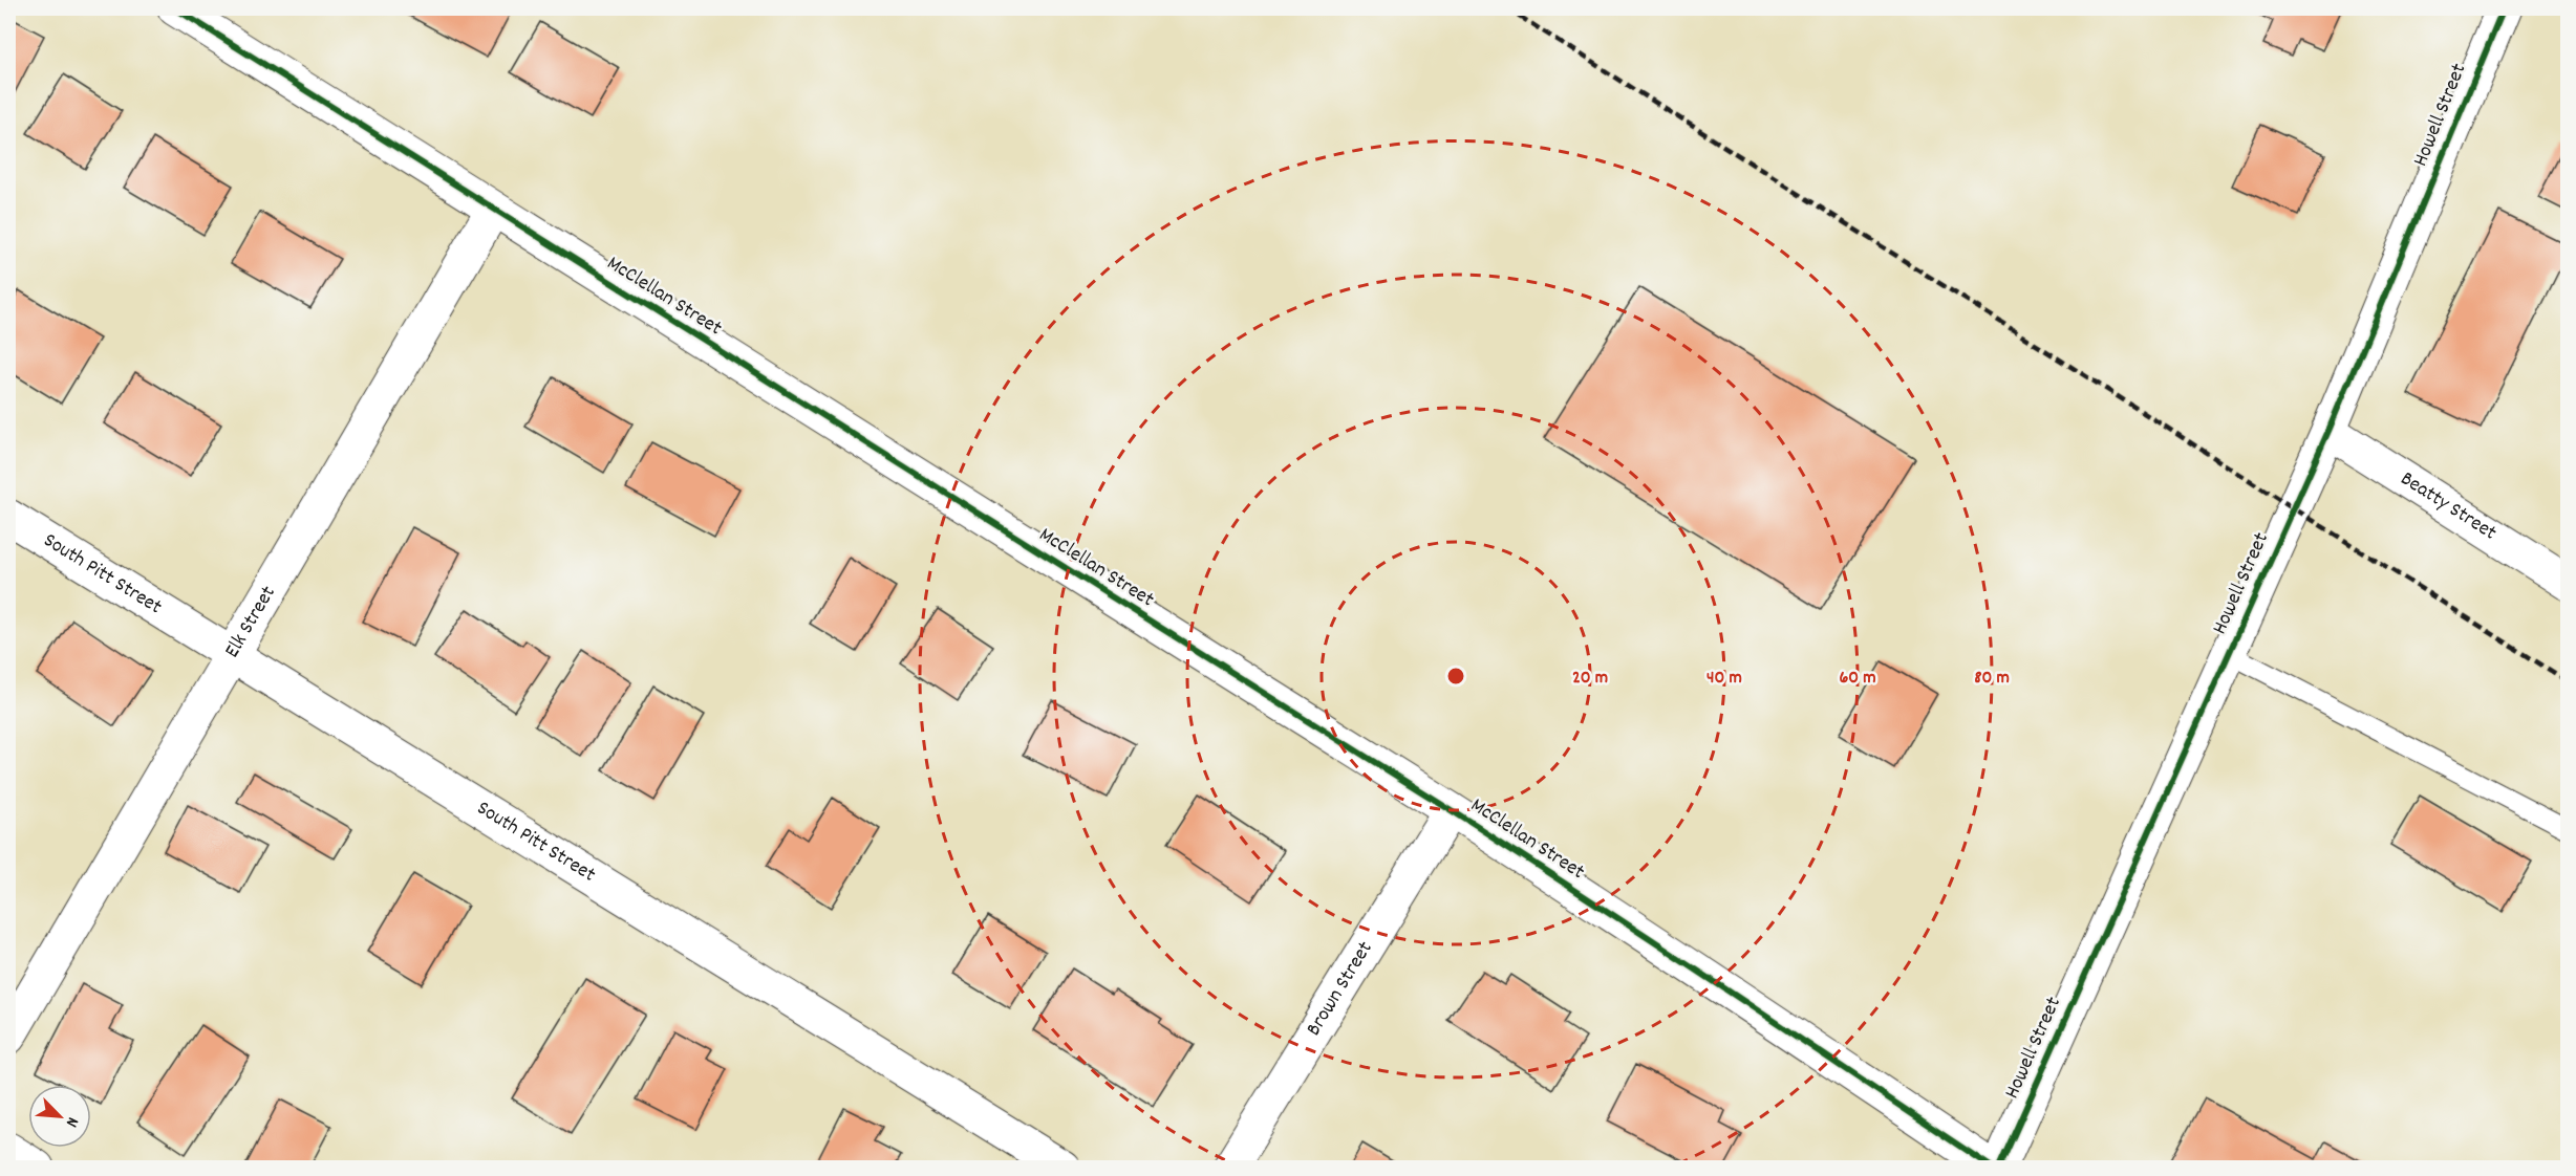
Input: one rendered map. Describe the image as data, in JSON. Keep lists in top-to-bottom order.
{
  "streets": {
    "street": [
      "Howell Street",
      "McClellan Street",
      "Beatty Street",
      "South Pitt Street",
      "Elk Street",
      "Brown Street"
    ]
  },
  "crossings": [
    ["Howell Street", "Beatty Street"],
    ["McClellan Street", "Elk Street"],
    ["McClellan Street", "Brown Street"],
    ["South Pitt Street", "Elk Street"]
  ],
  "north": "bottom right",
  "rings": [
    "20 m",
    "40 m",
    "60 m",
    "80 m"
  ]
}
